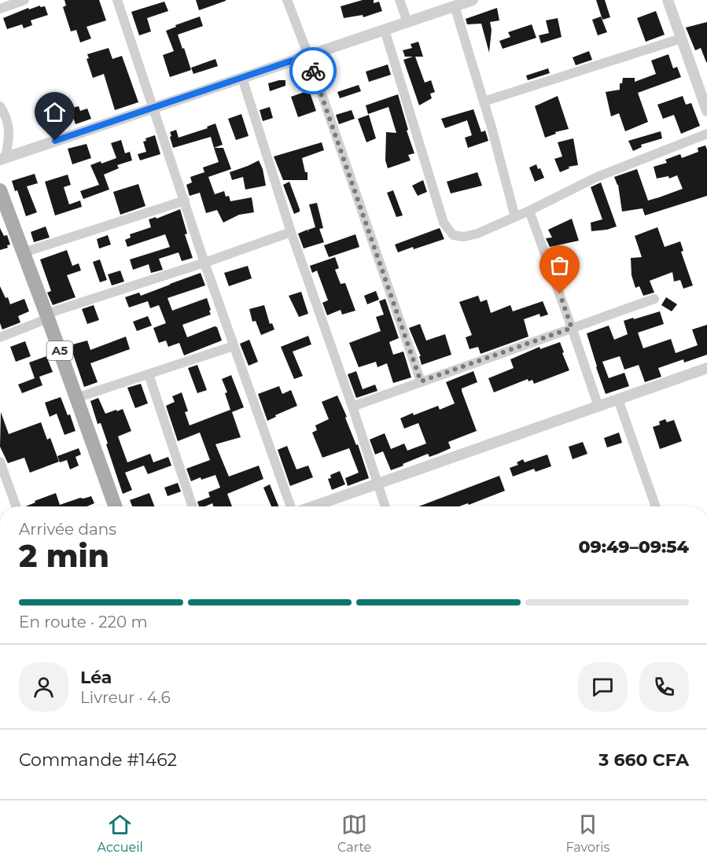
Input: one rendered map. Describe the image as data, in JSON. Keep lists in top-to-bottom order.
{
  "streets": {
    "main road": ["A5"]
  },
  "page": {
    "heading": ["2 min", "Arrivée dans", "09:49–09:54"],
    "panel": [
      "Léa",
      "Livreur · 4.6",
      "Commande #1462",
      "3 660 CFA"
    ],
    "bar": "En route · 220 m",
    "tabs": ["Accueil", "Carte", "Favoris"]
  }
}
